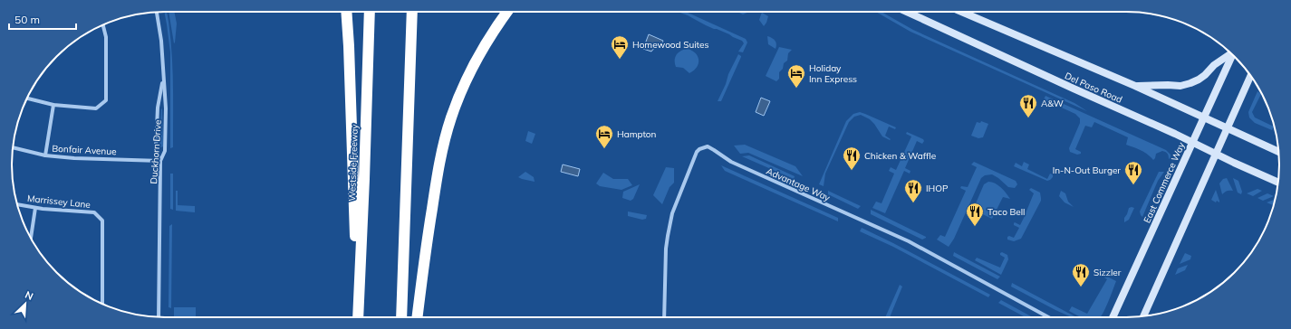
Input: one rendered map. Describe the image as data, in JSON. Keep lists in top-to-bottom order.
{
  "streets": {
    "highway": ["Westside Freeway"],
    "main road": ["Del Paso Road", "East Commerce Way"],
    "street": [
      "Bonfair Avenue",
      "Duckhorn Drive",
      "Advantage Way",
      "Marrissey Lane"
    ]
  },
  "crossings": [
    ["Del Paso Road", "East Commerce Way"],
    ["Bonfair Avenue", "Duckhorn Drive"]
  ],
  "places": {
    "hotel": ["Homewood Suites", "Holiday Inn Express", "Hampton"],
    "restaurant": [
      "A&W",
      "Chicken & Waffle",
      "In-N-Out Burger",
      "IHOP",
      "Taco Bell",
      "Sizzler"
    ]
  },
  "scale_bar": "50 m",
  "north": "top right"
}
